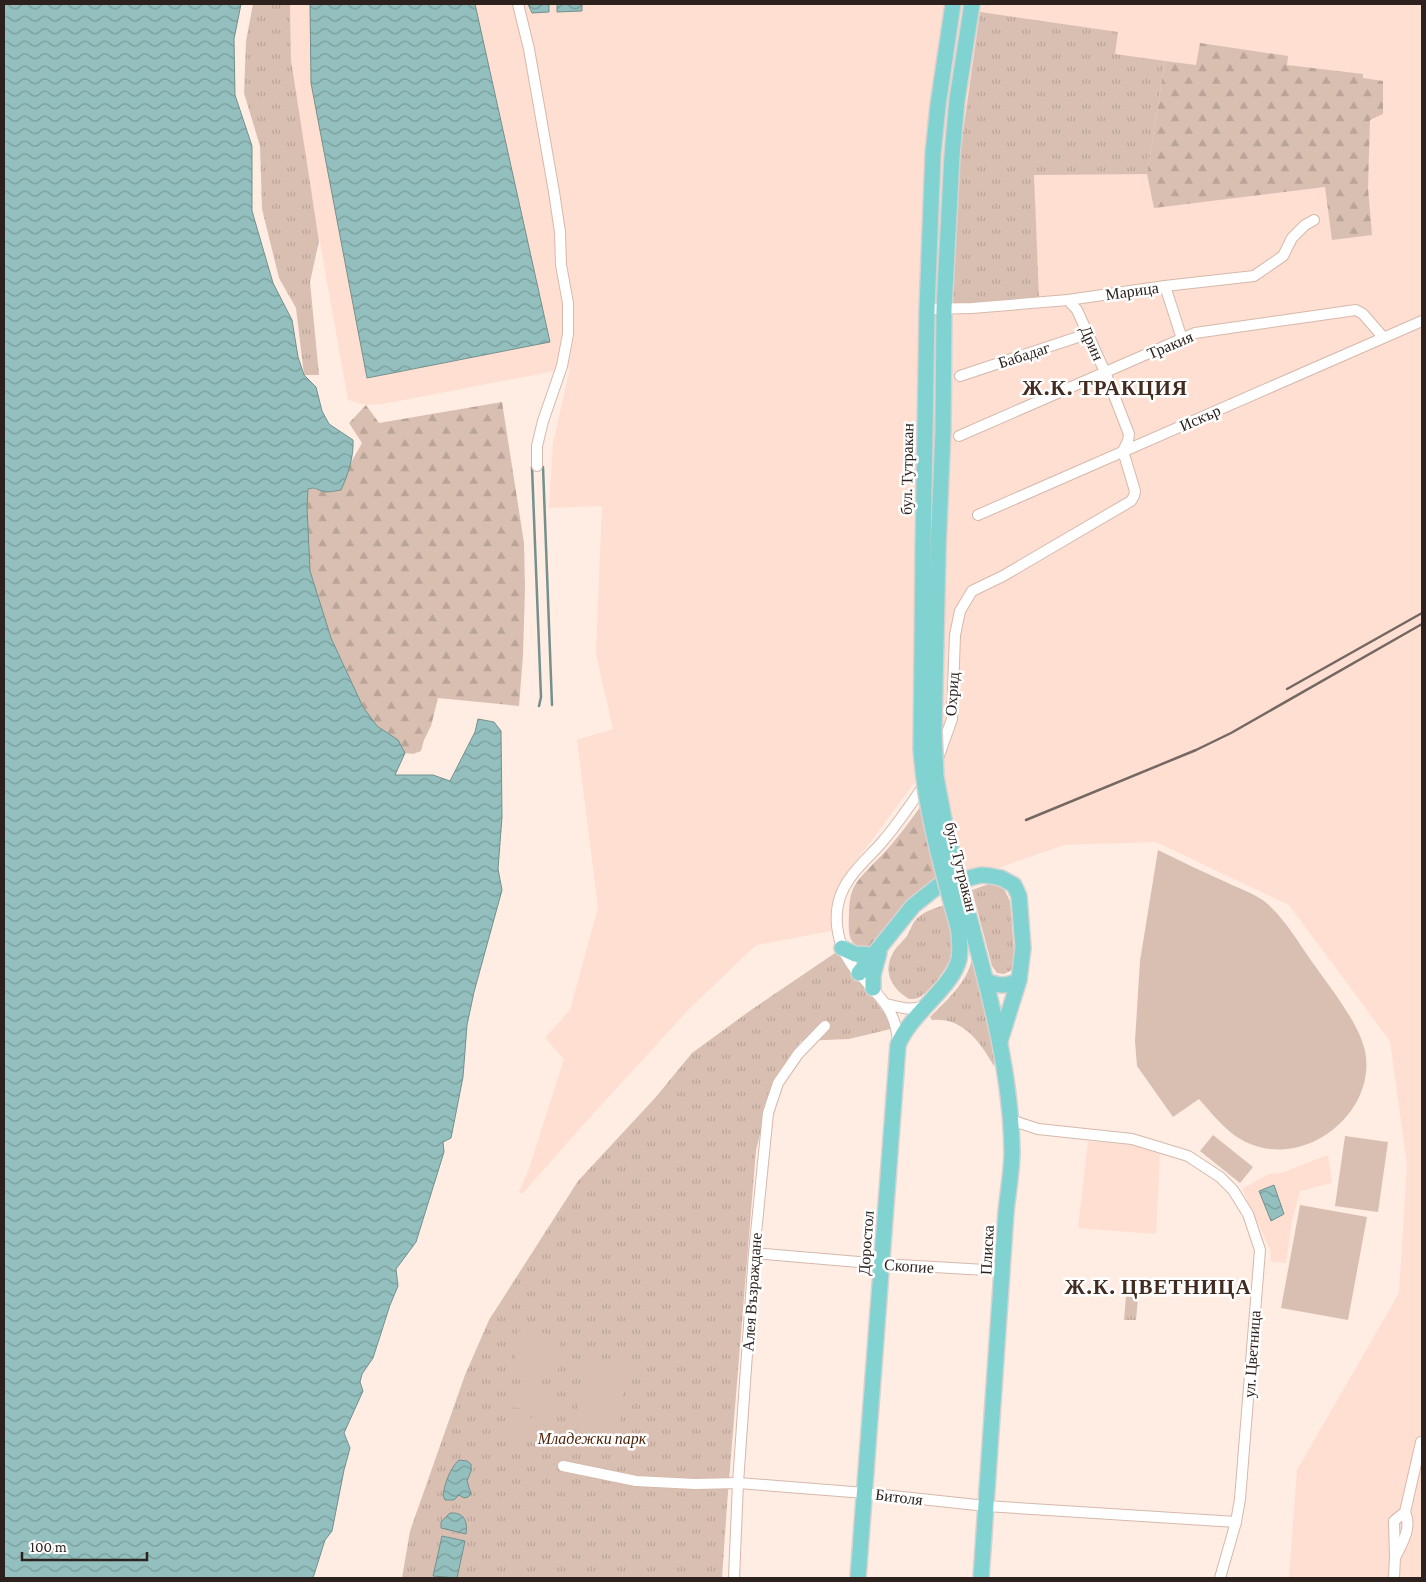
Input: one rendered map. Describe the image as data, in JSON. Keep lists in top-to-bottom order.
{
  "streets": {
    "main road": ["бул. Тутракан", "Доростол", "Плиска"],
    "street": [
      "Марица",
      "Дрин",
      "Тракия",
      "Бабадаг",
      "Искър",
      "Охрид",
      "Скопие",
      "Алея Възраждане",
      "ул. Цветница",
      "Битоля"
    ]
  },
  "crossings": [
    ["Марица", "Дрин"],
    ["Марица", "бул. Тутракан"],
    ["Дрин", "Тракия"],
    ["Дрин", "Бабадаг"],
    ["Дрин", "Искър"],
    ["Дрин", "Охрид"],
    ["Тракия", "Искър"],
    ["бул. Тутракан", "Доростол"],
    ["бул. Тутракан", "Плиска"],
    ["Охрид", "Доростол"],
    ["Доростол", "Плиска"],
    ["Доростол", "Скопие"],
    ["Доростол", "Битоля"],
    ["Плиска", "Скопие"],
    ["Плиска", "ул. Цветница"],
    ["Плиска", "Битоля"],
    ["Скопие", "Алея Възраждане"],
    ["Алея Възраждане", "Битоля"],
    ["ул. Цветница", "Битоля"]
  ],
  "districts": ["Ж.К. ТРАКЦИЯ", "Ж.К. ЦВЕТНИЦА"],
  "parks": ["Младежки парк"],
  "scale_bar": "100 m"
}
